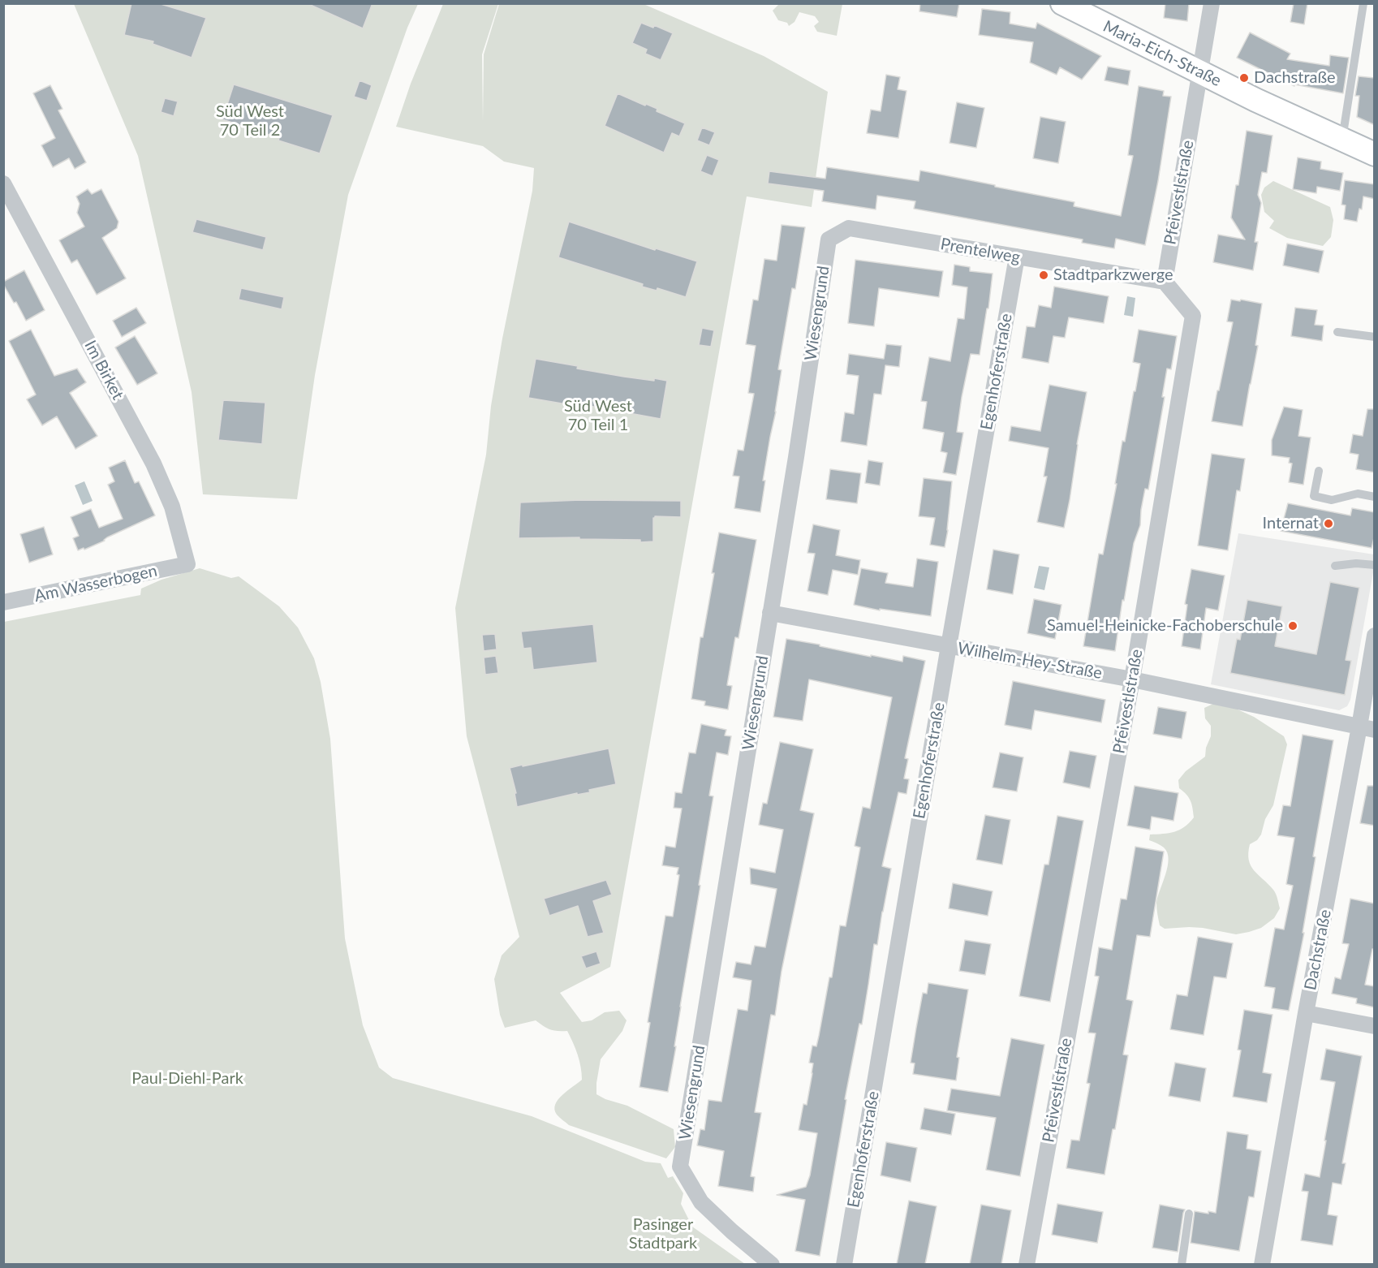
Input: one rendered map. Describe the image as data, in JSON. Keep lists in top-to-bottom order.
{
  "streets": {
    "street": [
      "Maria-Eich-Straße",
      "Pfeivestlstraße",
      "Prentelweg",
      "Wiesengrund",
      "Im Birket",
      "Egenhoferstraße",
      "Am Wasserbogen",
      "Wilhelm-Hey-Straße",
      "Dachstraße"
    ]
  },
  "crossings": [
    ["Maria-Eich-Straße", "Pfeivestlstraße"],
    ["Pfeivestlstraße", "Prentelweg"],
    ["Pfeivestlstraße", "Wilhelm-Hey-Straße"],
    ["Prentelweg", "Wiesengrund"],
    ["Prentelweg", "Egenhoferstraße"],
    ["Wiesengrund", "Wilhelm-Hey-Straße"],
    ["Im Birket", "Am Wasserbogen"],
    ["Egenhoferstraße", "Wilhelm-Hey-Straße"],
    ["Wilhelm-Hey-Straße", "Dachstraße"]
  ],
  "parks": [
    "Süd West 70 Teil 2",
    "Süd West 70 Teil 1",
    "Paul-Diehl-Park",
    "Pasinger Stadtpark"
  ],
  "places": [
    "Dachstraße",
    "Stadtparkzwerge",
    "Internat",
    "Samuel-Heinicke-Fachoberschule"
  ]
}
